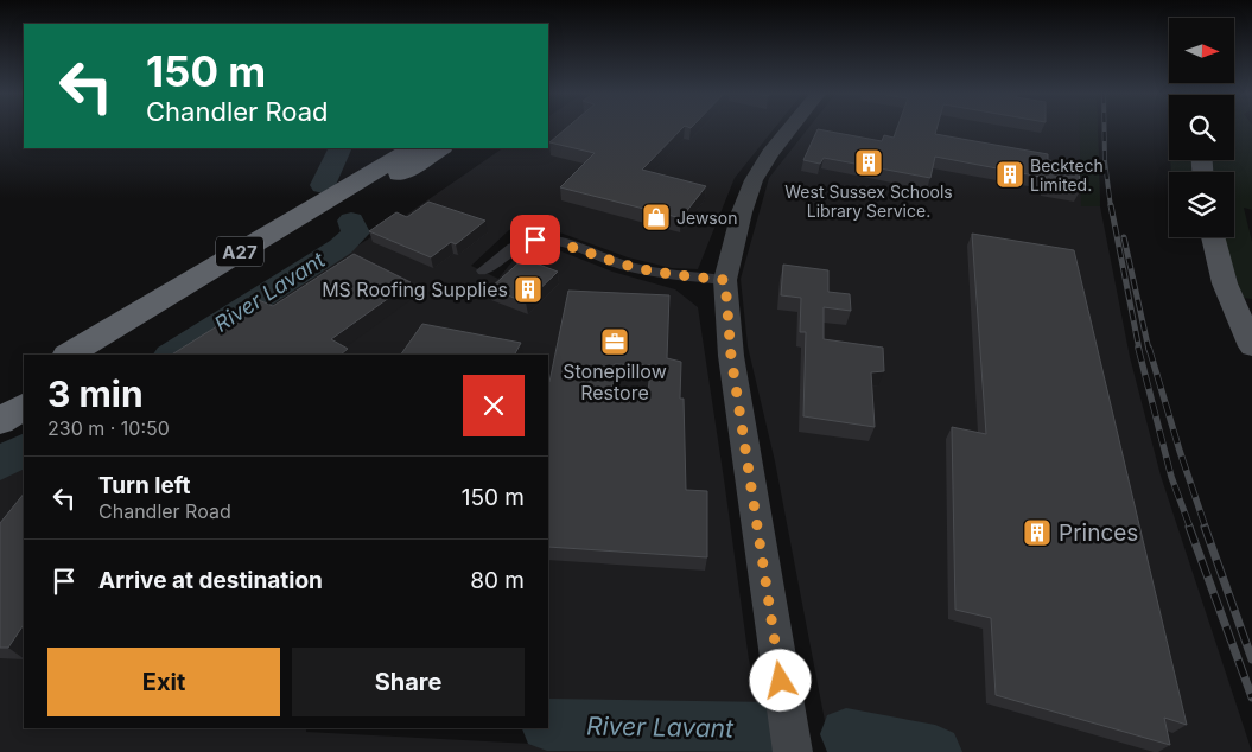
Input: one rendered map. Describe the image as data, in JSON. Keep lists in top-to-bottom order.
{
  "streets": {
    "highway": ["A27"]
  },
  "water": ["River Lavant"],
  "places": {
    "building": [
      "West Sussex Schools Library Service.",
      "Becktech Limited.",
      "MS Roofing Supplies",
      "Princes"
    ],
    "shop": ["Jewson"],
    "office": ["Stonepillow Restore"]
  },
  "north": "right",
  "page": {
    "turn": ["150 m", "Chandler Road"],
    "heading": ["3 min", "230 m · 10:50"],
    "list": [
      {
        "name": "Turn left",
        "note": "Chandler Road",
        "value": "150 m"
      },
      {
        "name": "Arrive at destination",
        "value": "80 m"
      }
    ],
    "buttons": ["Exit", "Share"]
  }
}
